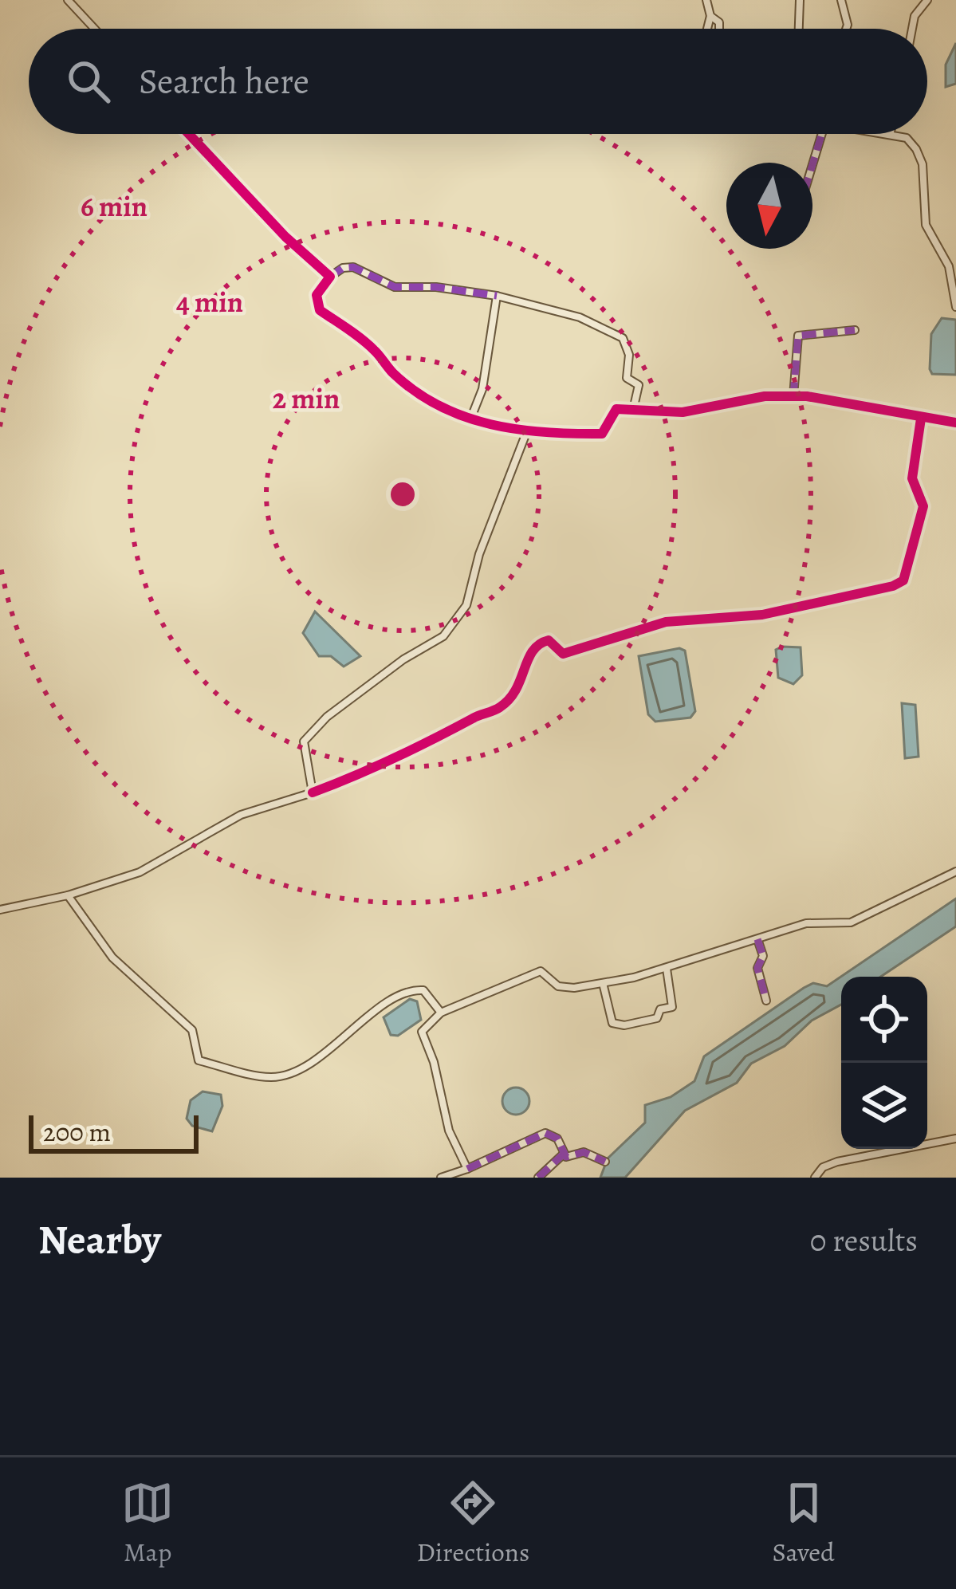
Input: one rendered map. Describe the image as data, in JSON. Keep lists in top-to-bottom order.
{
  "scale_bar": "200 m",
  "north": "bottom",
  "page": {
    "search": "Search here",
    "scale": "200 m",
    "heading": ["Nearby", "0 results"],
    "nav": ["Map", "Directions", "Saved"]
  },
  "rings": ["6 min", "4 min", "2 min"]
}
